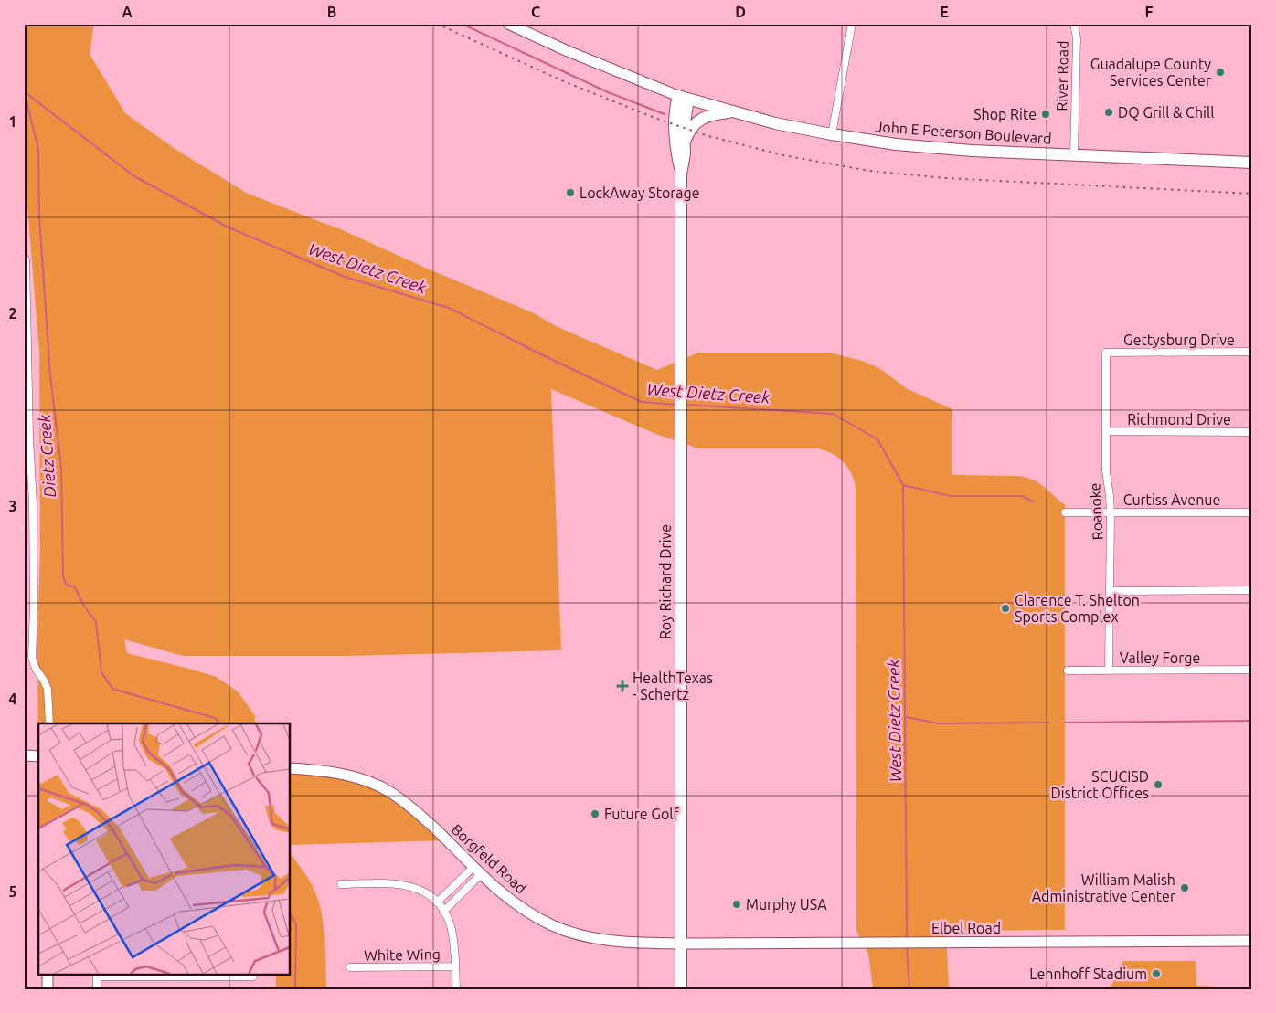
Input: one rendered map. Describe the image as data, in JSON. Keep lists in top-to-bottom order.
{
  "streets": {
    "main road": ["John E Peterson Boulevard", "Roy Richard Drive"],
    "street": [
      "River Road",
      "Gettysburg Drive",
      "Richmond Drive",
      "Curtiss Avenue",
      "Roanoke",
      "Valley Forge",
      "Borgfeld Road",
      "Elbel Road",
      "White Wing"
    ]
  },
  "crossings": [
    ["River Road", "John E Peterson Boulevard"],
    ["John E Peterson Boulevard", "Roy Richard Drive"],
    ["Gettysburg Drive", "Roanoke"],
    ["Richmond Drive", "Roanoke"],
    ["Curtiss Avenue", "Roanoke"],
    ["Roanoke", "Valley Forge"],
    ["Roy Richard Drive", "Borgfeld Road"],
    ["Roy Richard Drive", "Elbel Road"],
    ["Borgfeld Road", "Elbel Road"]
  ],
  "water": ["West Dietz Creek", "Dietz Creek"],
  "places": {
    "other": [
      "Guadalupe County Services Center",
      "DQ Grill & Chill",
      "Shop Rite",
      "LockAway Storage",
      "Clarence T. Shelton Sports Complex",
      "SCUCISD District Offices",
      "Future Golf",
      "William Malish Administrative Center",
      "Murphy USA",
      "Lehnhoff Stadium"
    ],
    "health": ["HealthTexas - Schertz"]
  },
  "grid": {
    "columns": [
      "A",
      "B",
      "C",
      "D",
      "E",
      "F"
    ],
    "rows": [
      "1",
      "2",
      "3",
      "4",
      "5"
    ]
  }
}
